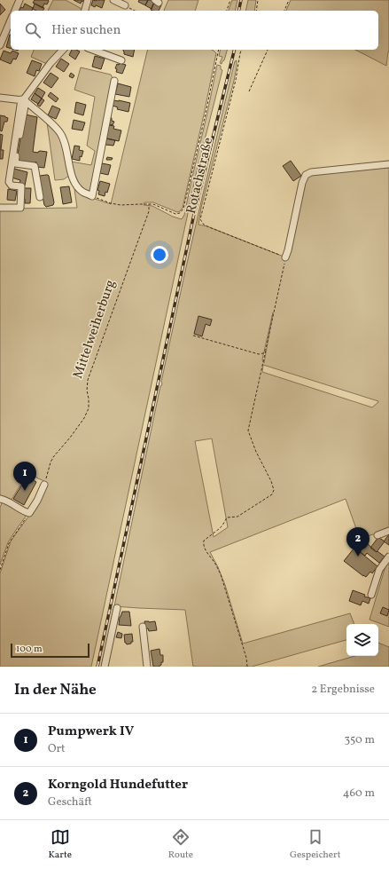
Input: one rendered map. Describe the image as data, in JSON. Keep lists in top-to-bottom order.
{
  "streets": {
    "path": ["Rotachstraße", "Mittelweiherburg"]
  },
  "scale_bar": "100 m",
  "page": {
    "search": "Hier suchen",
    "pins": ["1", "2"],
    "scale": "100 m",
    "heading": ["In der Nähe", "2 Ergebnisse"],
    "list": [
      {
        "mark": "1",
        "name": "Pumpwerk IV",
        "note": "Ort",
        "value": "350 m"
      },
      {
        "mark": "2",
        "name": "Korngold Hundefutter",
        "note": "Geschäft",
        "value": "460 m"
      }
    ],
    "nav": ["Karte", "Route", "Gespeichert"]
  }
}
